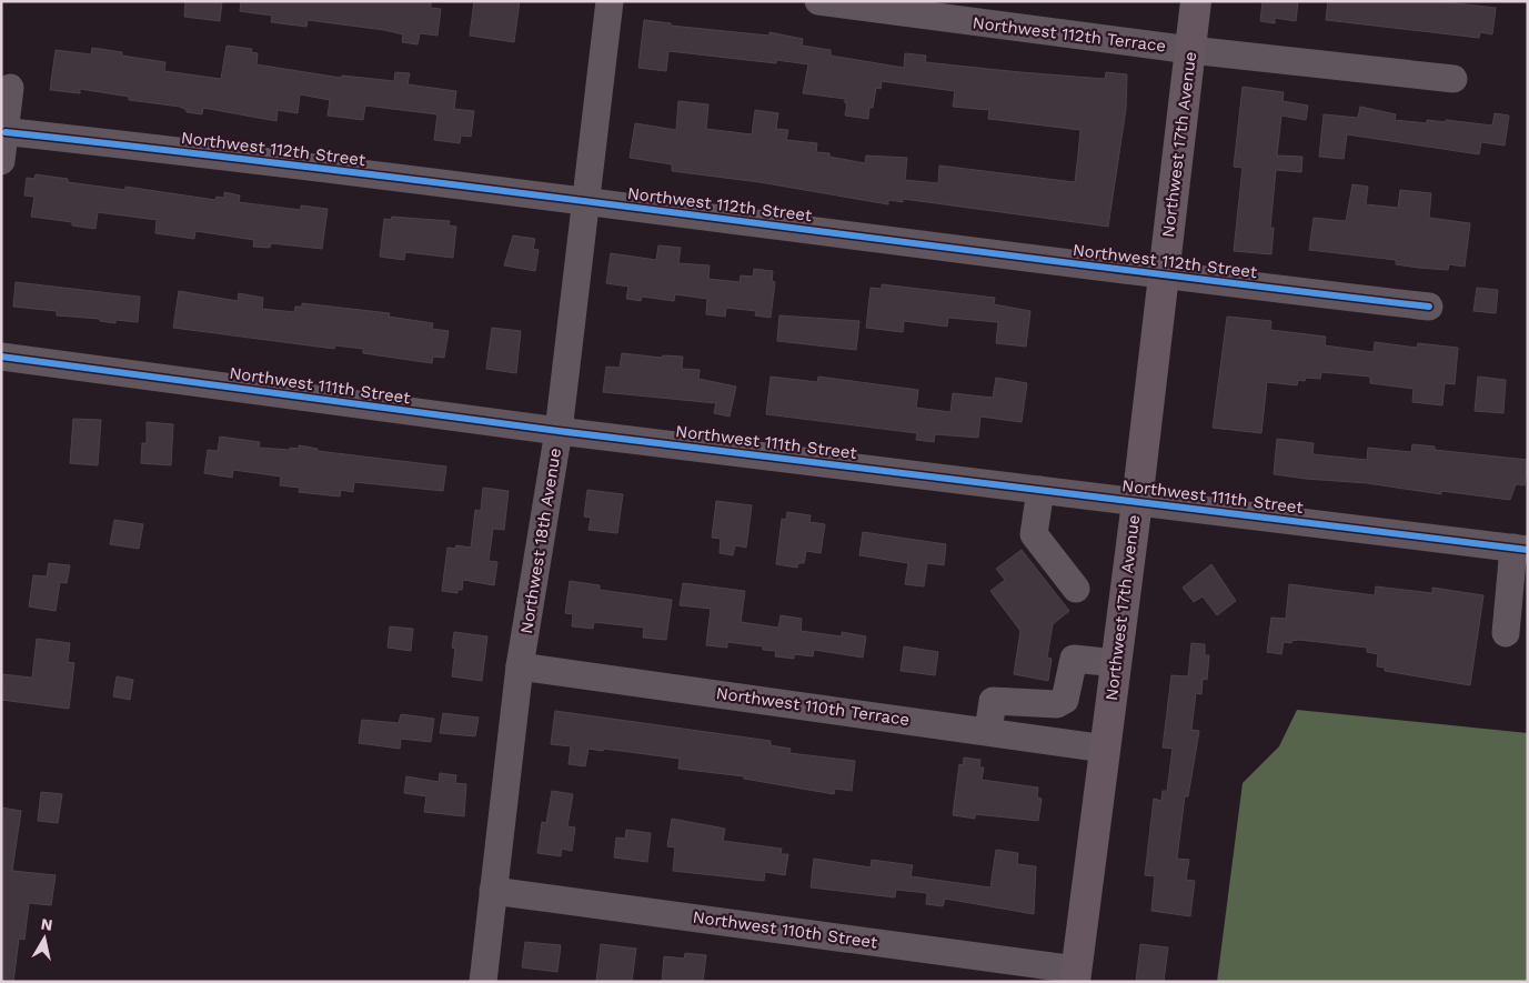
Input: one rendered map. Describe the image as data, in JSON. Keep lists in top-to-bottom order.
{
  "streets": {
    "main road": ["Northwest 17th Avenue"],
    "street": [
      "Northwest 112th Terrace",
      "Northwest 112th Street",
      "Northwest 111th Street",
      "Northwest 18th Avenue",
      "Northwest 110th Terrace",
      "Northwest 110th Street"
    ]
  },
  "crossings": [
    ["Northwest 112th Terrace", "Northwest 17th Avenue"],
    ["Northwest 17th Avenue", "Northwest 112th Street"],
    ["Northwest 17th Avenue", "Northwest 111th Street"],
    ["Northwest 17th Avenue", "Northwest 110th Terrace"],
    ["Northwest 17th Avenue", "Northwest 110th Street"],
    ["Northwest 112th Street", "Northwest 18th Avenue"],
    ["Northwest 111th Street", "Northwest 18th Avenue"],
    ["Northwest 18th Avenue", "Northwest 110th Terrace"],
    ["Northwest 18th Avenue", "Northwest 110th Street"]
  ],
  "north": "top"
}
